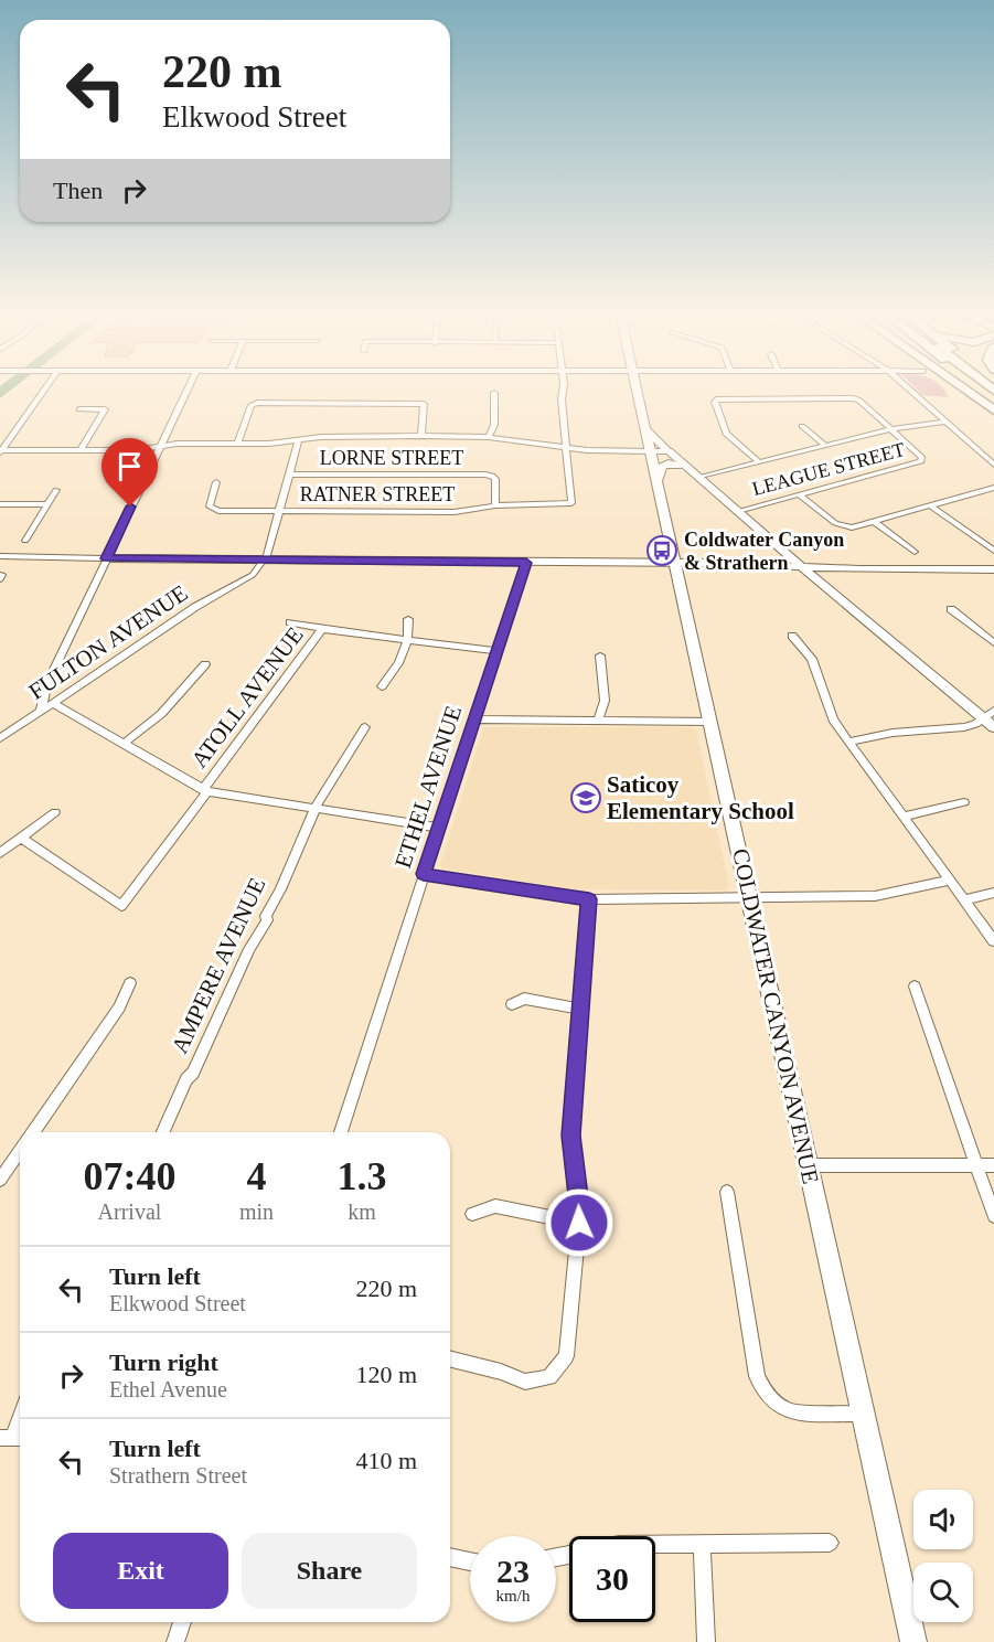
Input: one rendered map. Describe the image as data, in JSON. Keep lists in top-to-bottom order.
{
  "streets": {
    "main road": ["COLDWATER CANYON AVENUE"],
    "street": [
      "LORNE STREET",
      "LEAGUE STREET",
      "RATNER STREET",
      "FULTON AVENUE",
      "ATOLL AVENUE",
      "ETHEL AVENUE",
      "AMPERE AVENUE"
    ]
  },
  "crossings": [
    ["LORNE STREET", "RATNER STREET"]
  ],
  "places": {
    "bus stop": ["Coldwater Canyon & Strathern"],
    "school or university": ["Saticoy Elementary School"]
  },
  "page": {
    "turn": ["220 m", "Elkwood Street"],
    "then": "Then",
    "eta": [
      "07:40",
      "Arrival",
      "4",
      "min",
      "1.3",
      "km"
    ],
    "list": [
      {
        "name": "Turn left",
        "note": "Elkwood Street",
        "value": "220 m"
      },
      {
        "name": "Turn right",
        "note": "Ethel Avenue",
        "value": "120 m"
      },
      {
        "name": "Turn left",
        "note": "Strathern Street",
        "value": "410 m"
      }
    ],
    "buttons": ["Exit", "Share"],
    "speed": "23 km/h",
    "limit": "30"
  }
}
